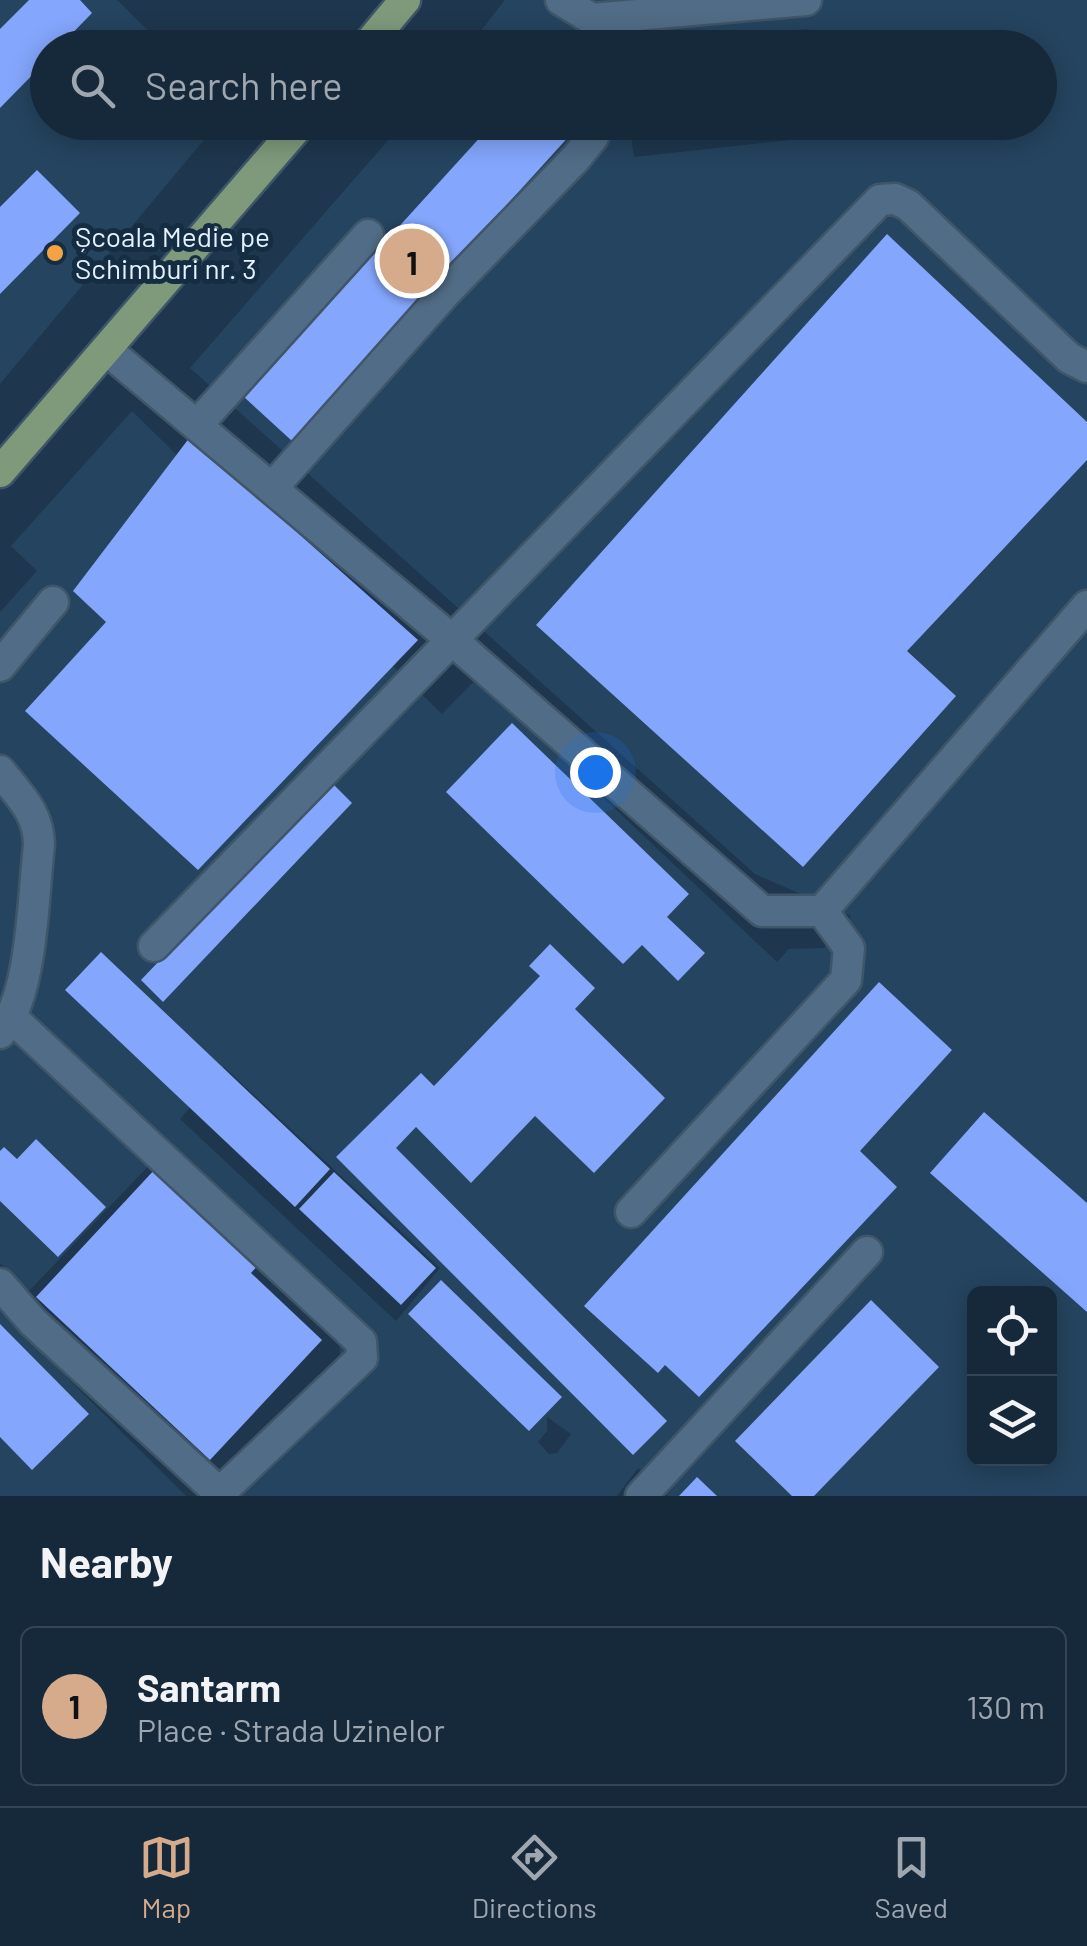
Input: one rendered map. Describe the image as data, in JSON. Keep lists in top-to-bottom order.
{
  "places": ["Școala Medie pe Schimburi nr. 3"],
  "page": {
    "search": "Search here",
    "pins": "1",
    "heading": "Nearby",
    "list": [
      {
        "mark": "1",
        "name": "Santarm",
        "note": "Place · Strada Uzinelor",
        "value": "130 m"
      }
    ],
    "nav": ["Map", "Directions", "Saved"]
  }
}
